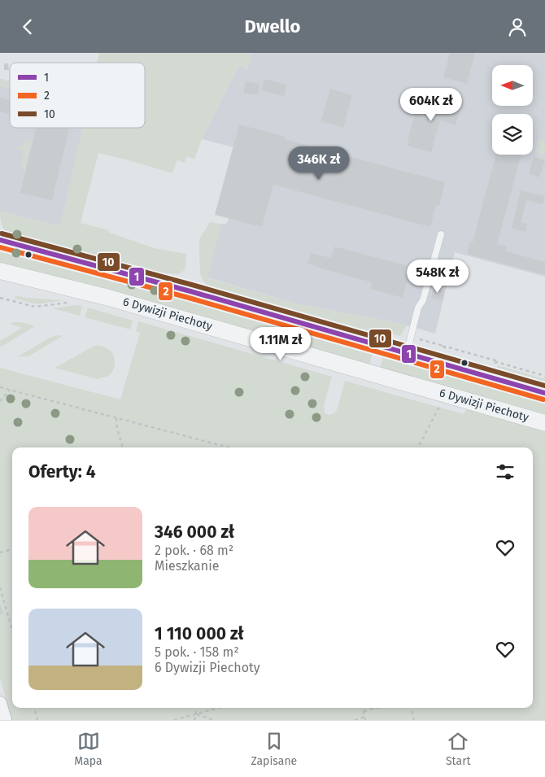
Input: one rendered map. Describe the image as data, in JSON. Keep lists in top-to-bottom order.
{
  "streets": {
    "street": ["6 Dywizji Piechoty"]
  },
  "lines": ["transit line 10", "transit line 1", "transit line 2"],
  "legend": ["1", "2", "10"],
  "north": "left",
  "page": {
    "header": "Dwello",
    "price": [
      "604K zł",
      "346K zł",
      "548K zł",
      "1.11M zł"
    ],
    "heading": "Oferty: 4",
    "list": [
      {
        "name": "346 000 zł",
        "note": "2 pok. · 68 m² · Mieszkanie"
      },
      {
        "name": "1 110 000 zł",
        "note": "5 pok. · 158 m² · 6 Dywizji Piechoty"
      }
    ],
    "tabs": ["Mapa", "Zapisane", "Start"]
  }
}
